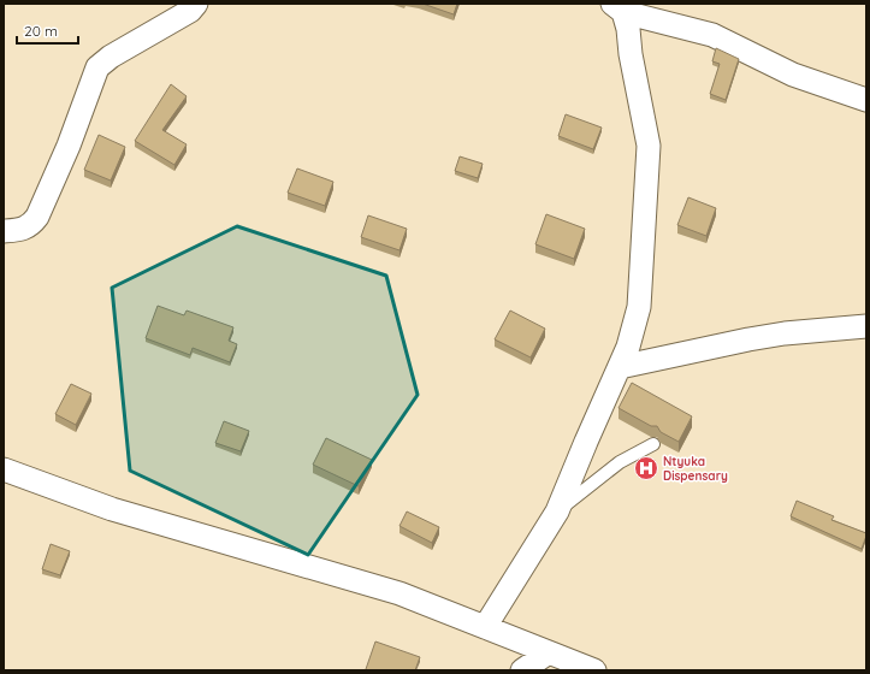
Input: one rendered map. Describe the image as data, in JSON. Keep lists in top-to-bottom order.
{
  "places": {
    "hospital": ["Ntyuka Dispensary"]
  },
  "scale_bar": "20 m"
}
